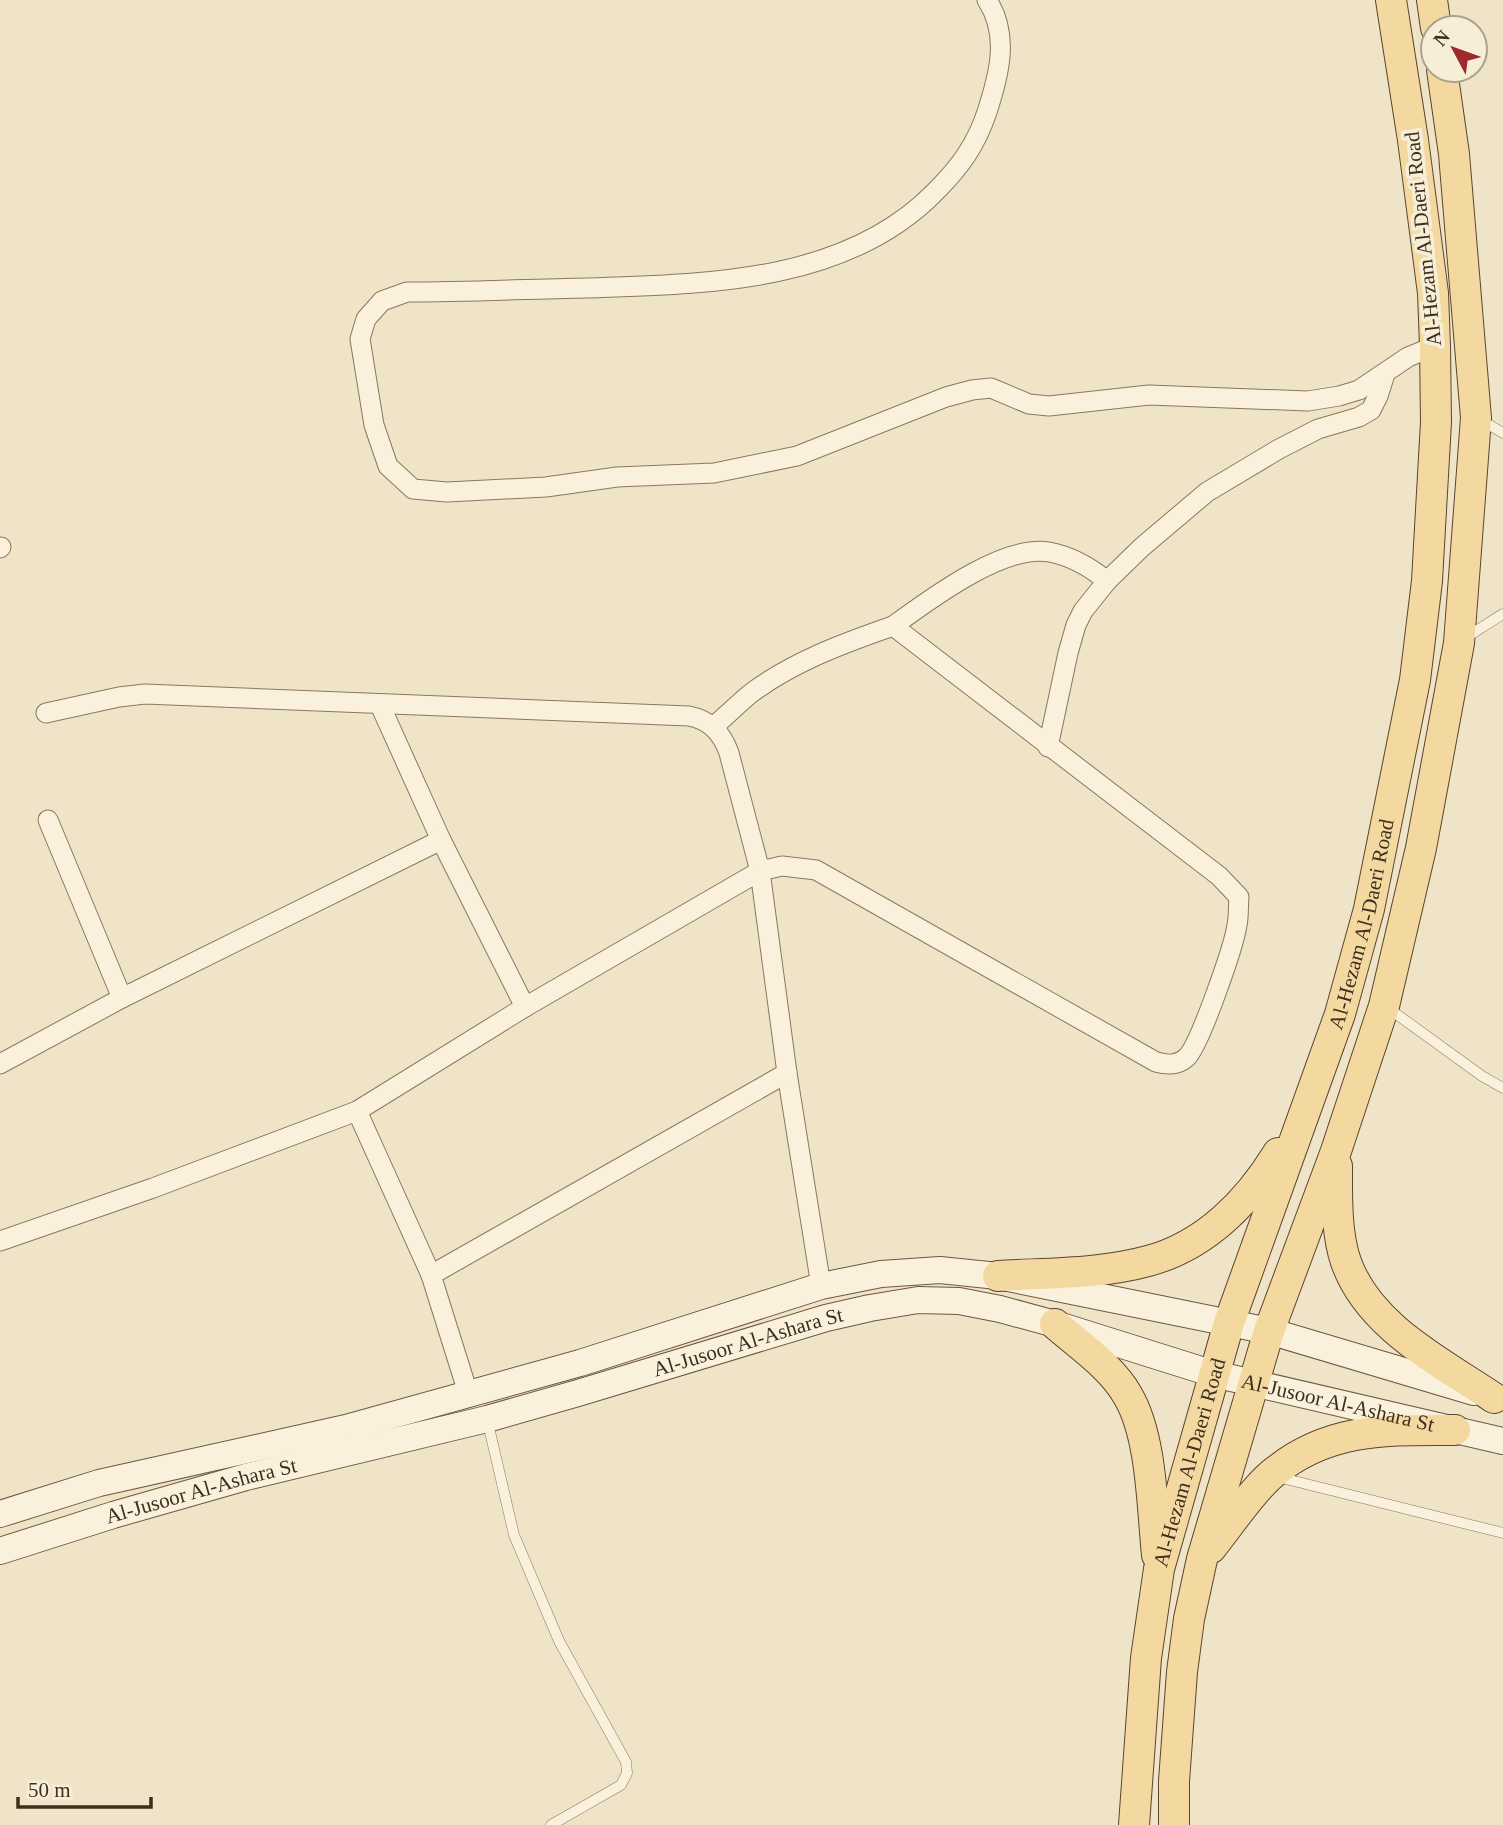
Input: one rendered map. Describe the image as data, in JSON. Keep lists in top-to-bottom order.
{
  "streets": {
    "main road": ["Al-Hezam Al-Daeri Road", "Al-Jusoor Al-Ashara St"]
  },
  "crossings": [
    ["Al-Hezam Al-Daeri Road", "Al-Jusoor Al-Ashara St"]
  ],
  "scale_bar": "50 m",
  "north": "top left"
}
